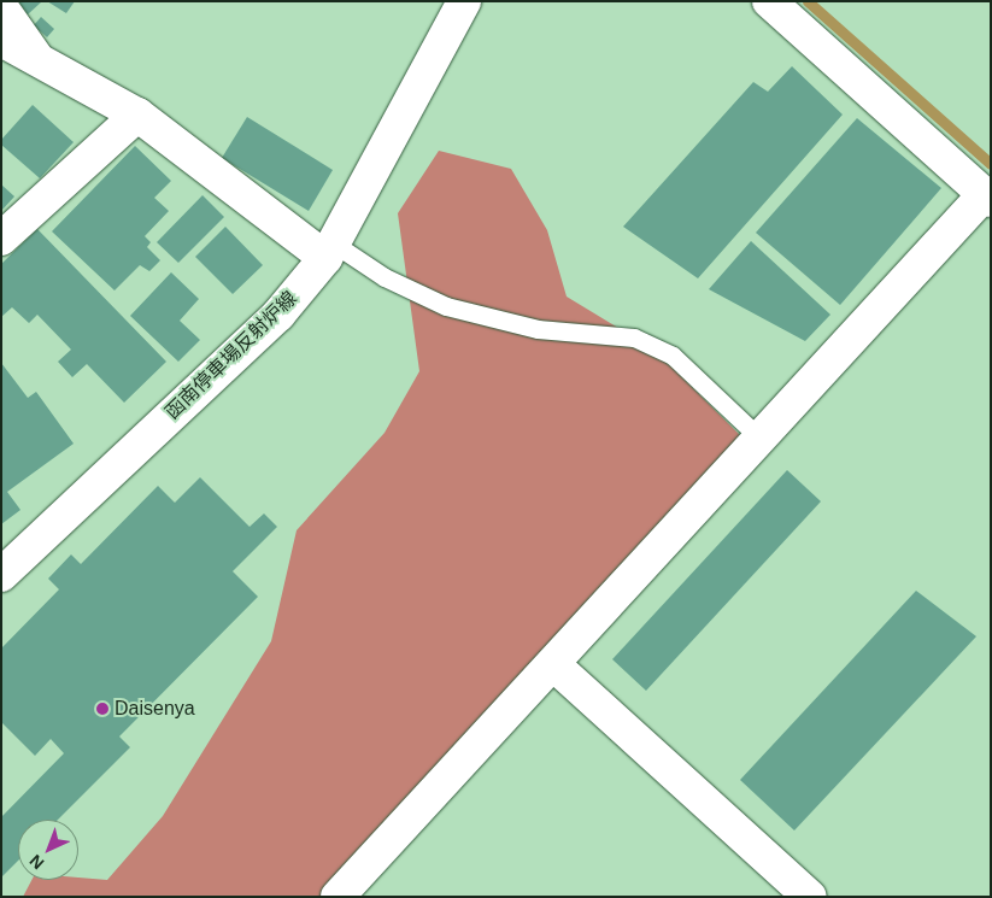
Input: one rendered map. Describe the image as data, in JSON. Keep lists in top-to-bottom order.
{
  "streets": {
    "street": ["函南停車場反射炉線"]
  },
  "places": ["Daisenya"],
  "north": "bottom left"
}
